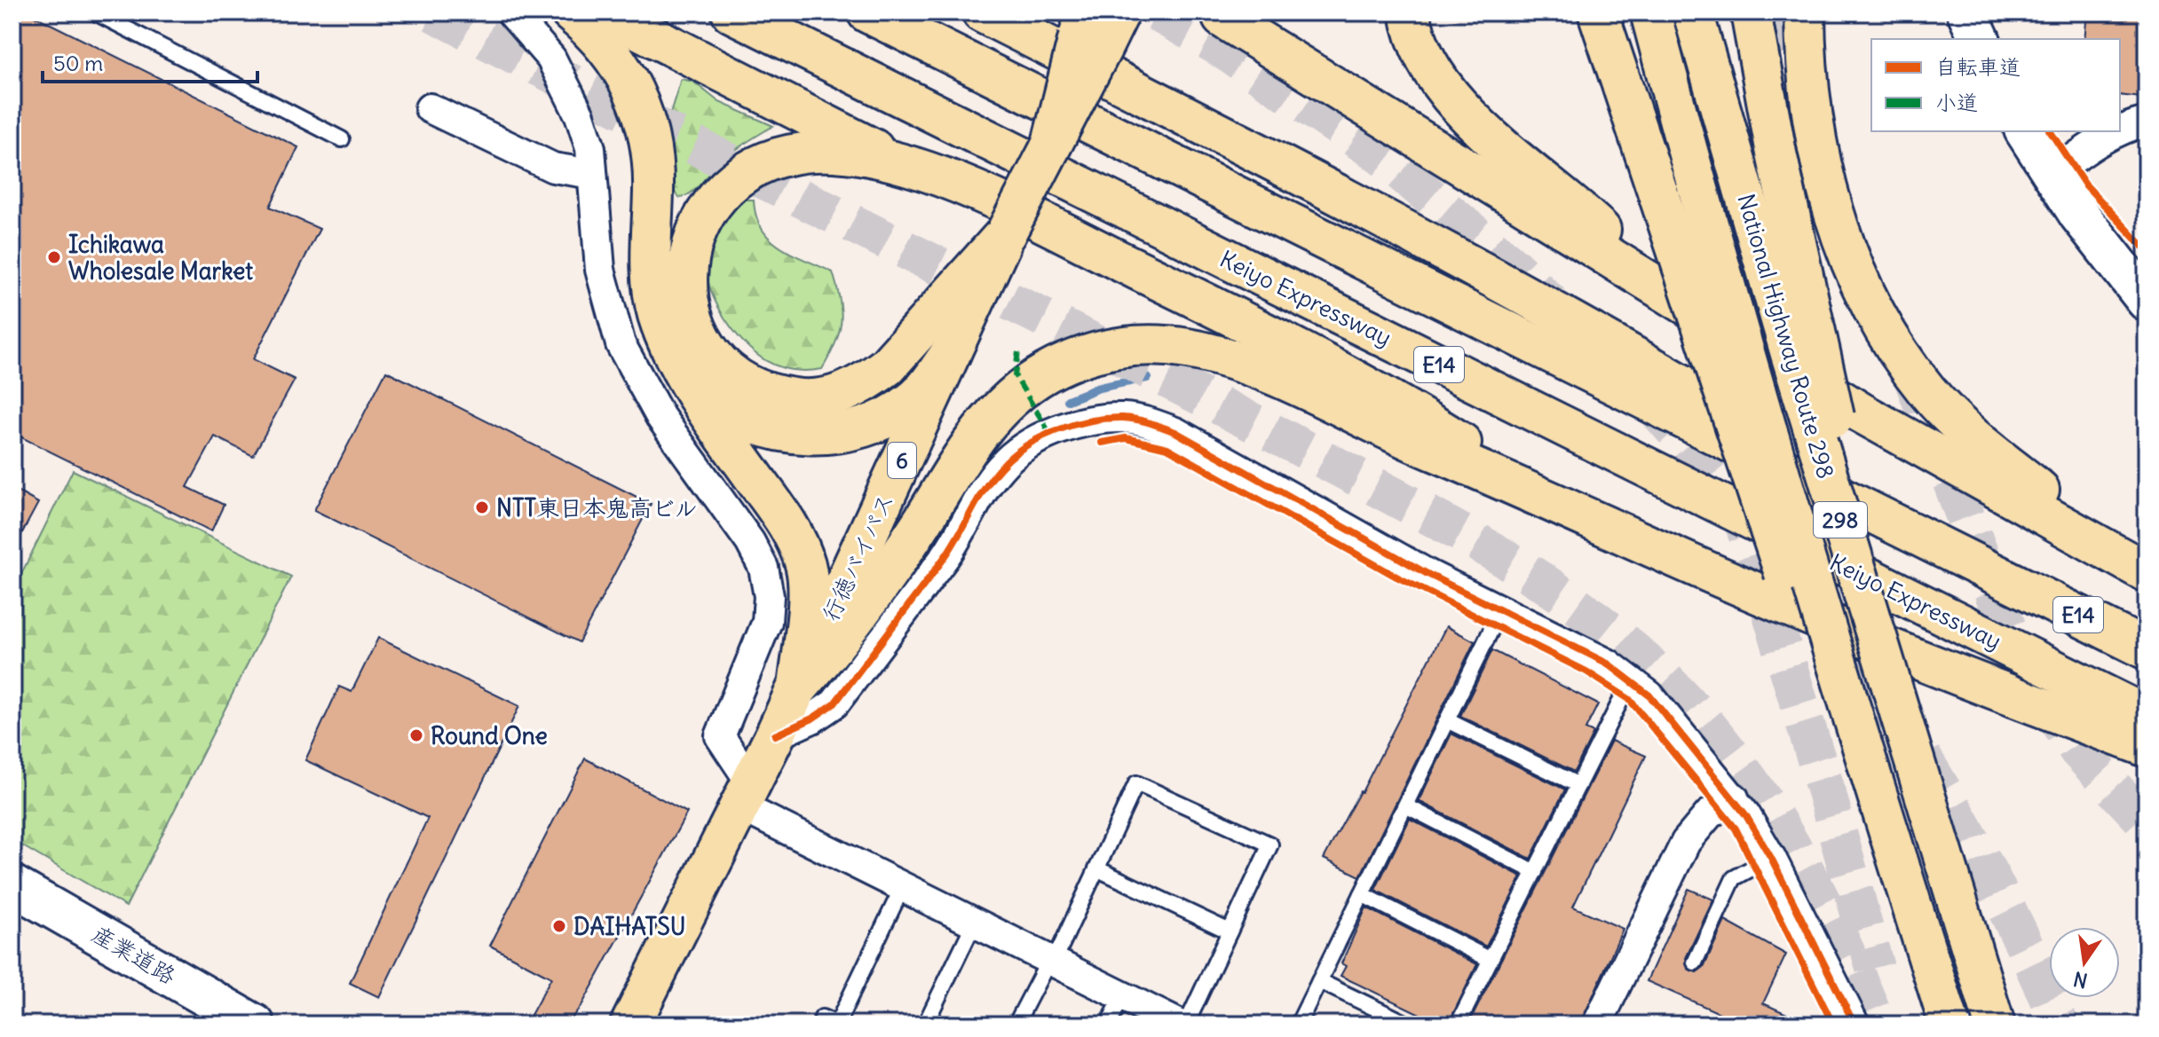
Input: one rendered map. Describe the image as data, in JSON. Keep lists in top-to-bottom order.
{
  "streets": {
    "main road": [
      "Keiyo Expressway",
      "National Highway Route 298",
      "E14",
      "6",
      "298",
      "行徳バイパス",
      "産業道路"
    ]
  },
  "crossings": [
    ["National Highway Route 298", "298"]
  ],
  "places": [
    "Ichikawa Wholesale Market",
    "NTT東日本鬼高ビル",
    "Round One",
    "DAIHATSU"
  ],
  "legend": ["自転車道", "小道"],
  "scale_bar": "50 m",
  "north": "bottom"
}
